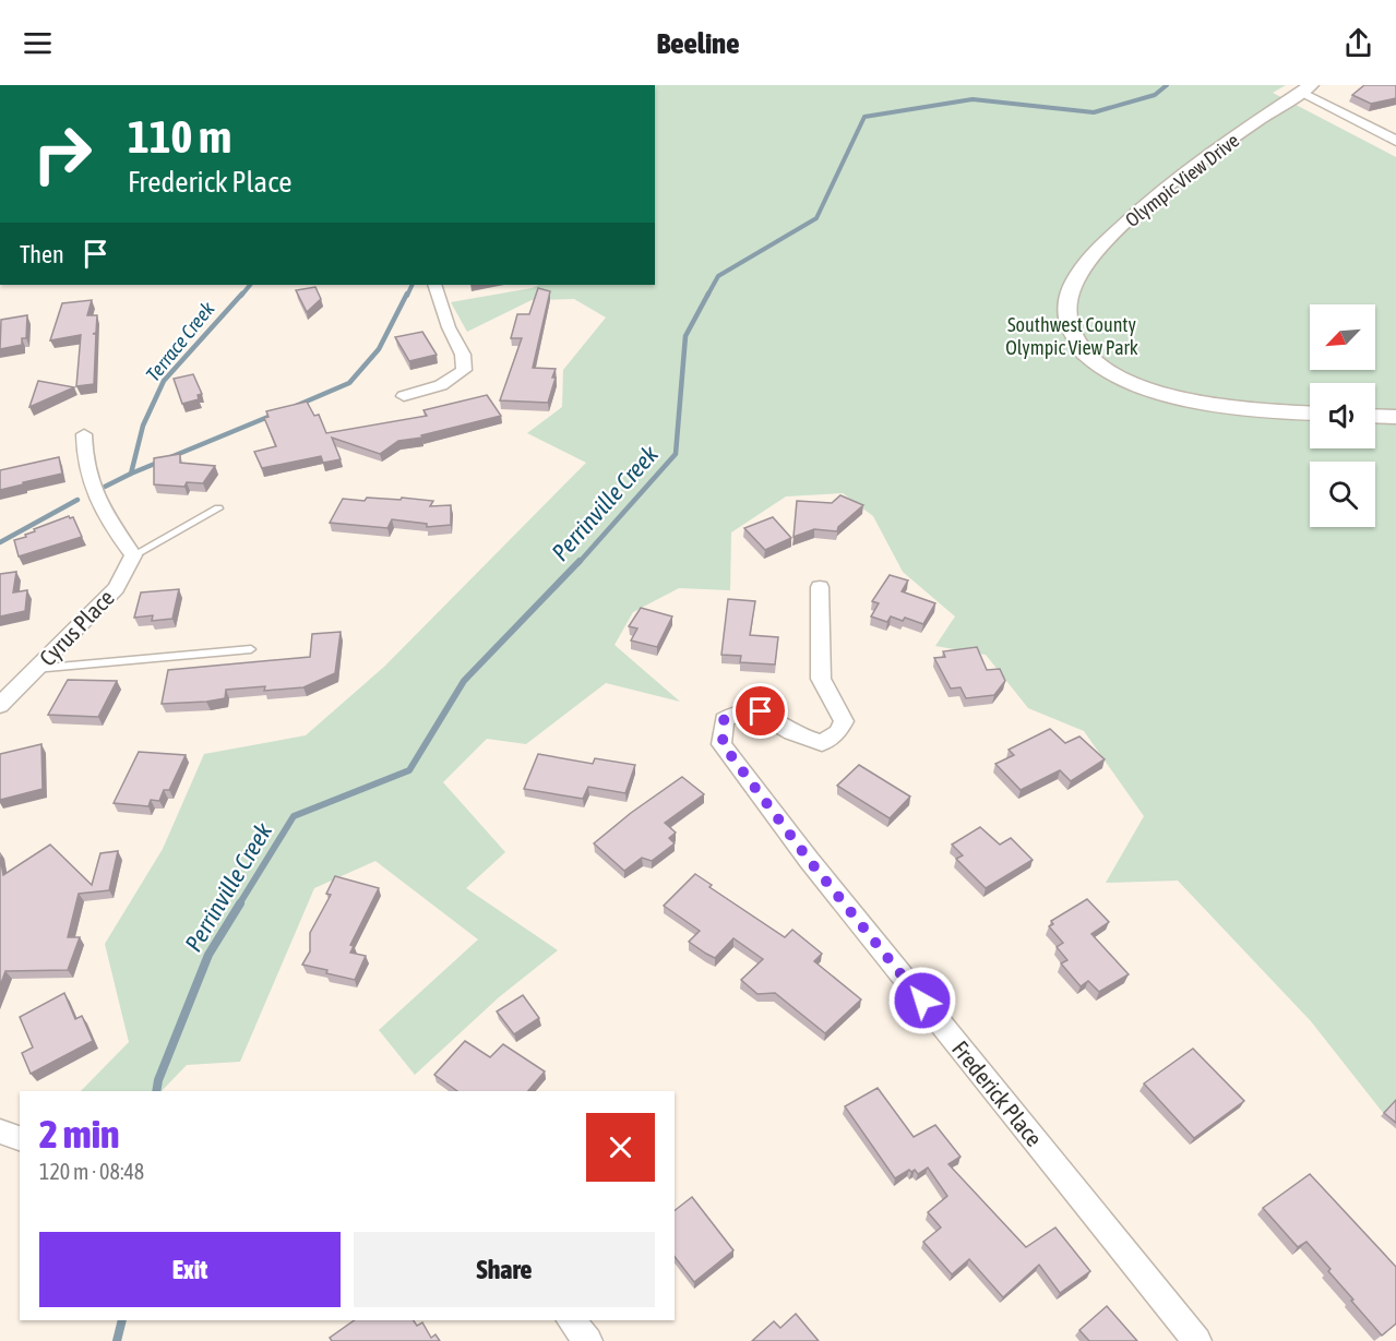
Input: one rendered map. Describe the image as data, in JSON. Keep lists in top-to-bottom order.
{
  "streets": {
    "main road": ["Olympic View Drive"],
    "street": ["Cyrus Place", "Frederick Place"]
  },
  "water": ["Terrace Creek", "Perrinville Creek"],
  "parks": ["Southwest County Olympic View Park"],
  "north": "bottom left",
  "page": {
    "header": "Beeline",
    "turn": ["110 m", "Frederick Place"],
    "then": "Then",
    "heading": ["2 min", "120 m · 08:48"],
    "buttons": ["Exit", "Share"]
  }
}
